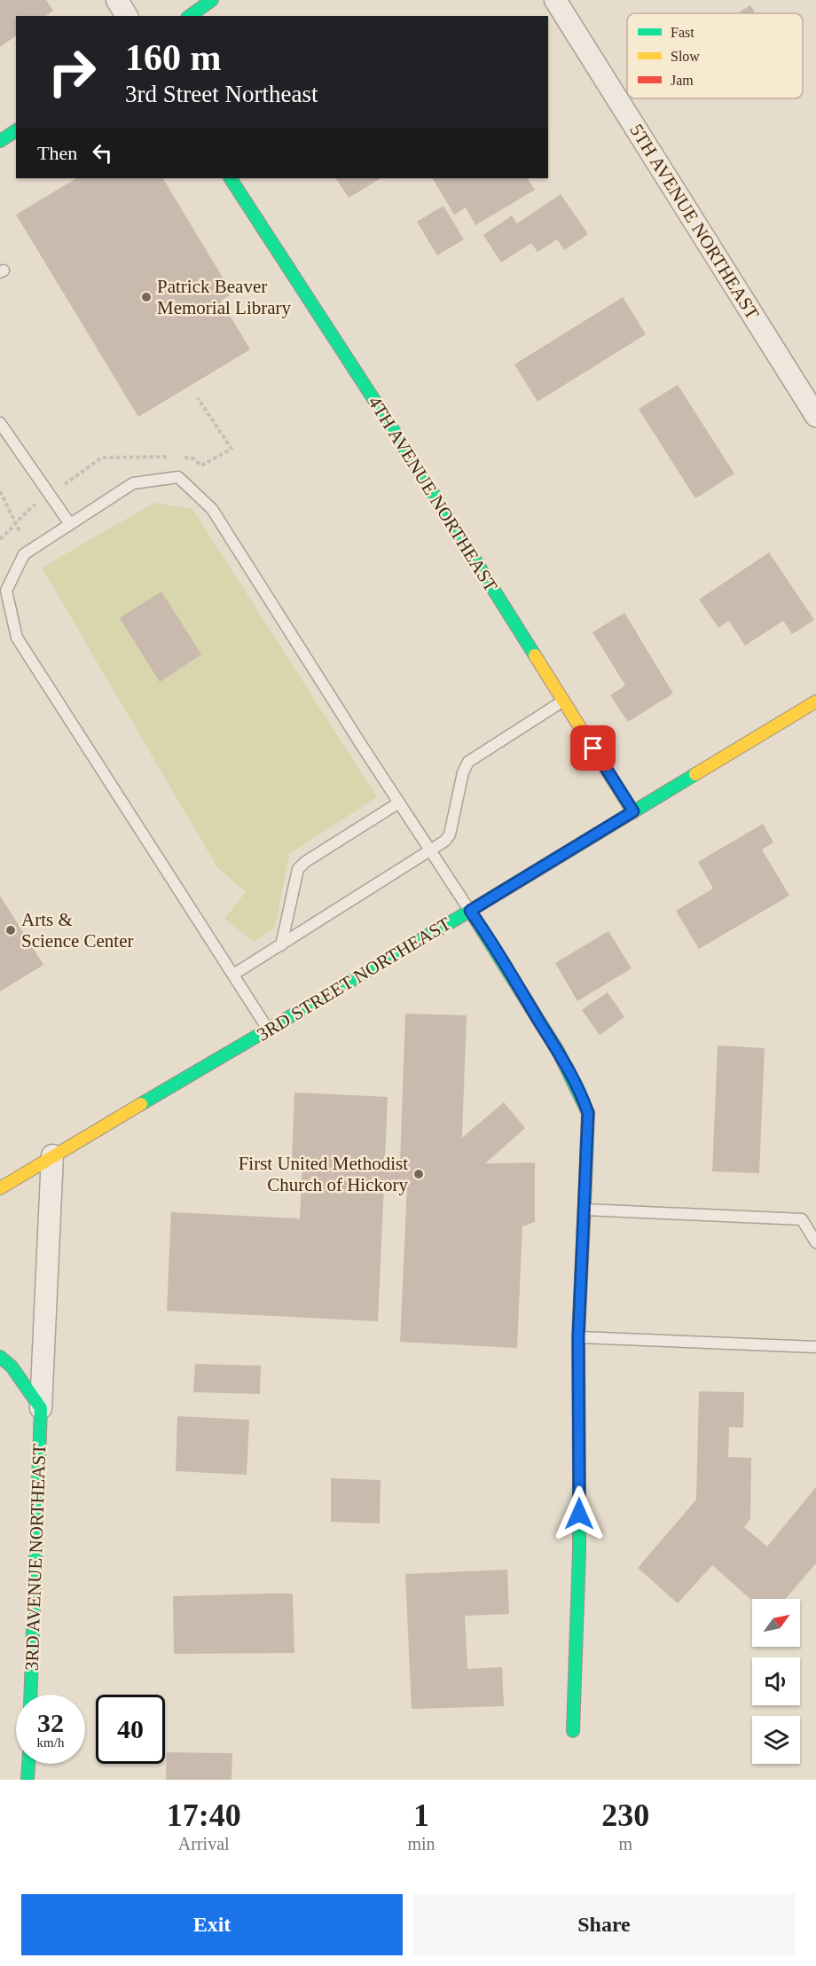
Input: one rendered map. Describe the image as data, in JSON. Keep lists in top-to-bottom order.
{
  "streets": {
    "street": [
      "5TH AVENUE NORTHEAST",
      "4TH AVENUE NORTHEAST",
      "3RD STREET NORTHEAST",
      "3RD AVENUE NORTHEAST"
    ]
  },
  "crossings": [
    ["4TH AVENUE NORTHEAST", "3RD STREET NORTHEAST"],
    ["3RD STREET NORTHEAST", "3RD AVENUE NORTHEAST"]
  ],
  "places": ["Patrick Beaver Memorial Library", "Arts & Science Center", "First United Methodist Church of Hickory"],
  "legend": ["Fast", "Slow", "Jam"],
  "north": "top right",
  "page": {
    "turn": ["160 m", "3rd Street Northeast"],
    "then": "Then",
    "speed": "32 km/h",
    "limit": "40",
    "eta": [
      "17:40",
      "Arrival",
      "1",
      "min",
      "230",
      "m"
    ],
    "buttons": ["Exit", "Share"]
  }
}
